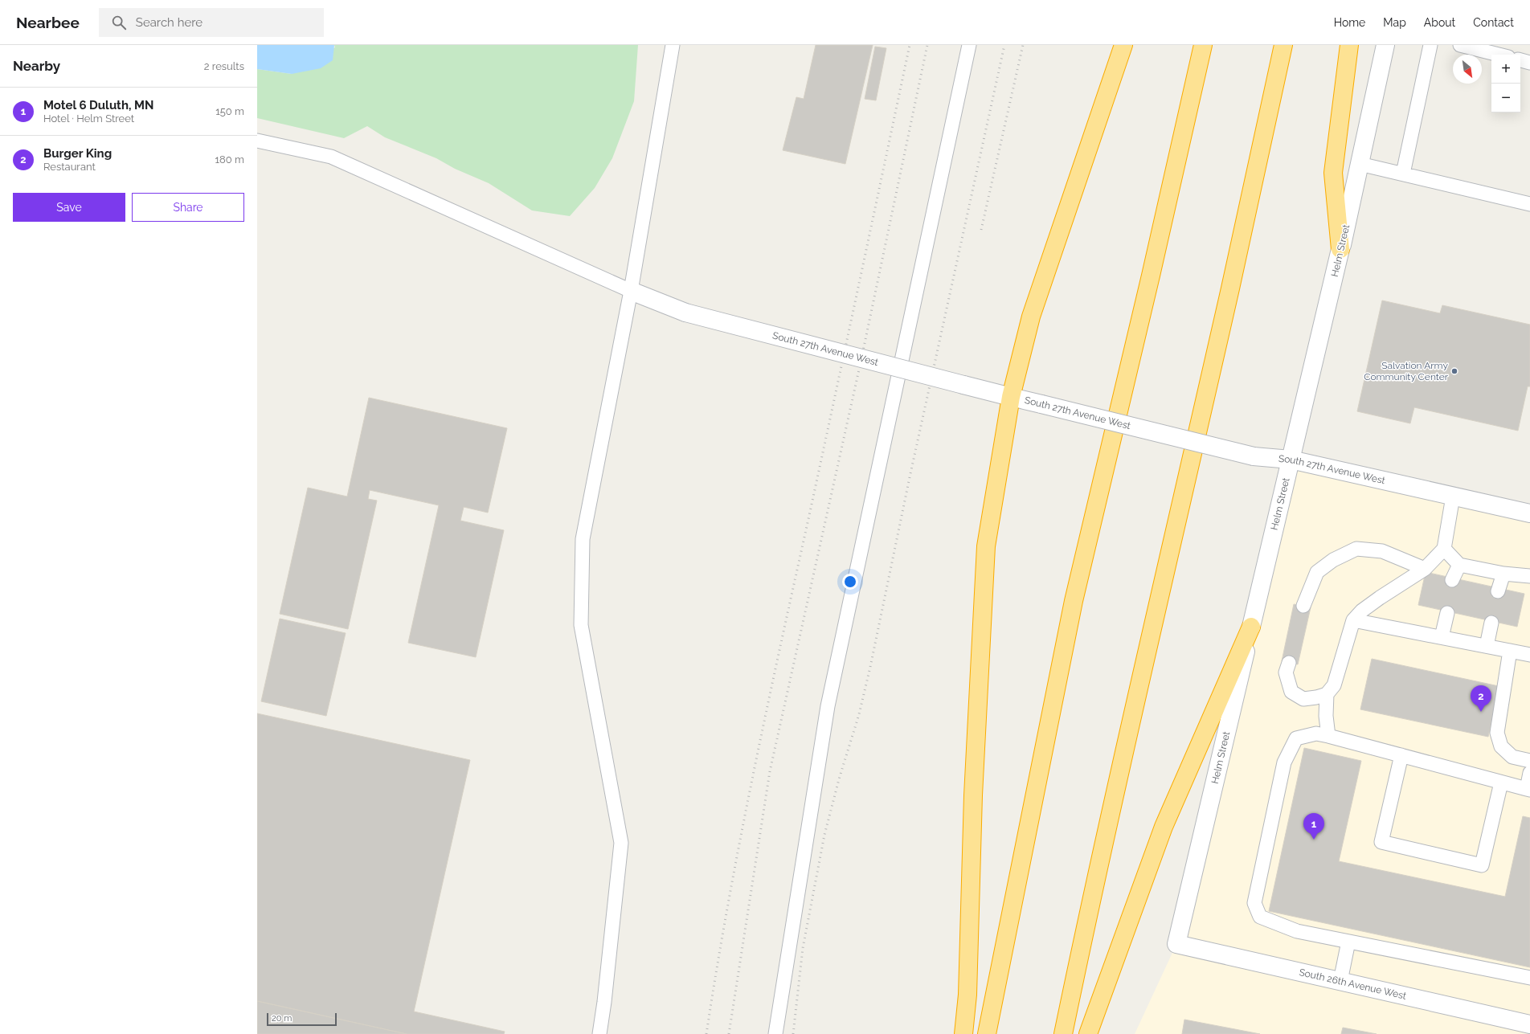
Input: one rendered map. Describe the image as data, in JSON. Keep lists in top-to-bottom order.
{
  "streets": {
    "street": ["Helm Street", "South 27th Avenue West", "South 26th Avenue West"]
  },
  "crossings": [
    ["Helm Street", "South 27th Avenue West"],
    ["Helm Street", "South 26th Avenue West"]
  ],
  "places": ["Salvation Army Community Center"],
  "scale_bar": "20 m",
  "north": "bottom right",
  "page": {
    "header": "Nearbee",
    "search": "Search here",
    "nav": [
      "Home",
      "Map",
      "About",
      "Contact"
    ],
    "heading": ["Nearby", "2 results"],
    "map_buttons": ["+", "−"],
    "list": [
      {
        "mark": "1",
        "name": "Motel 6 Duluth, MN",
        "note": "Hotel · Helm Street",
        "value": "150 m"
      },
      {
        "mark": "2",
        "name": "Burger King",
        "note": "Restaurant",
        "value": "180 m"
      }
    ],
    "buttons": ["Save", "Share"],
    "pins": ["2", "1"],
    "scale": "20 m"
  }
}
